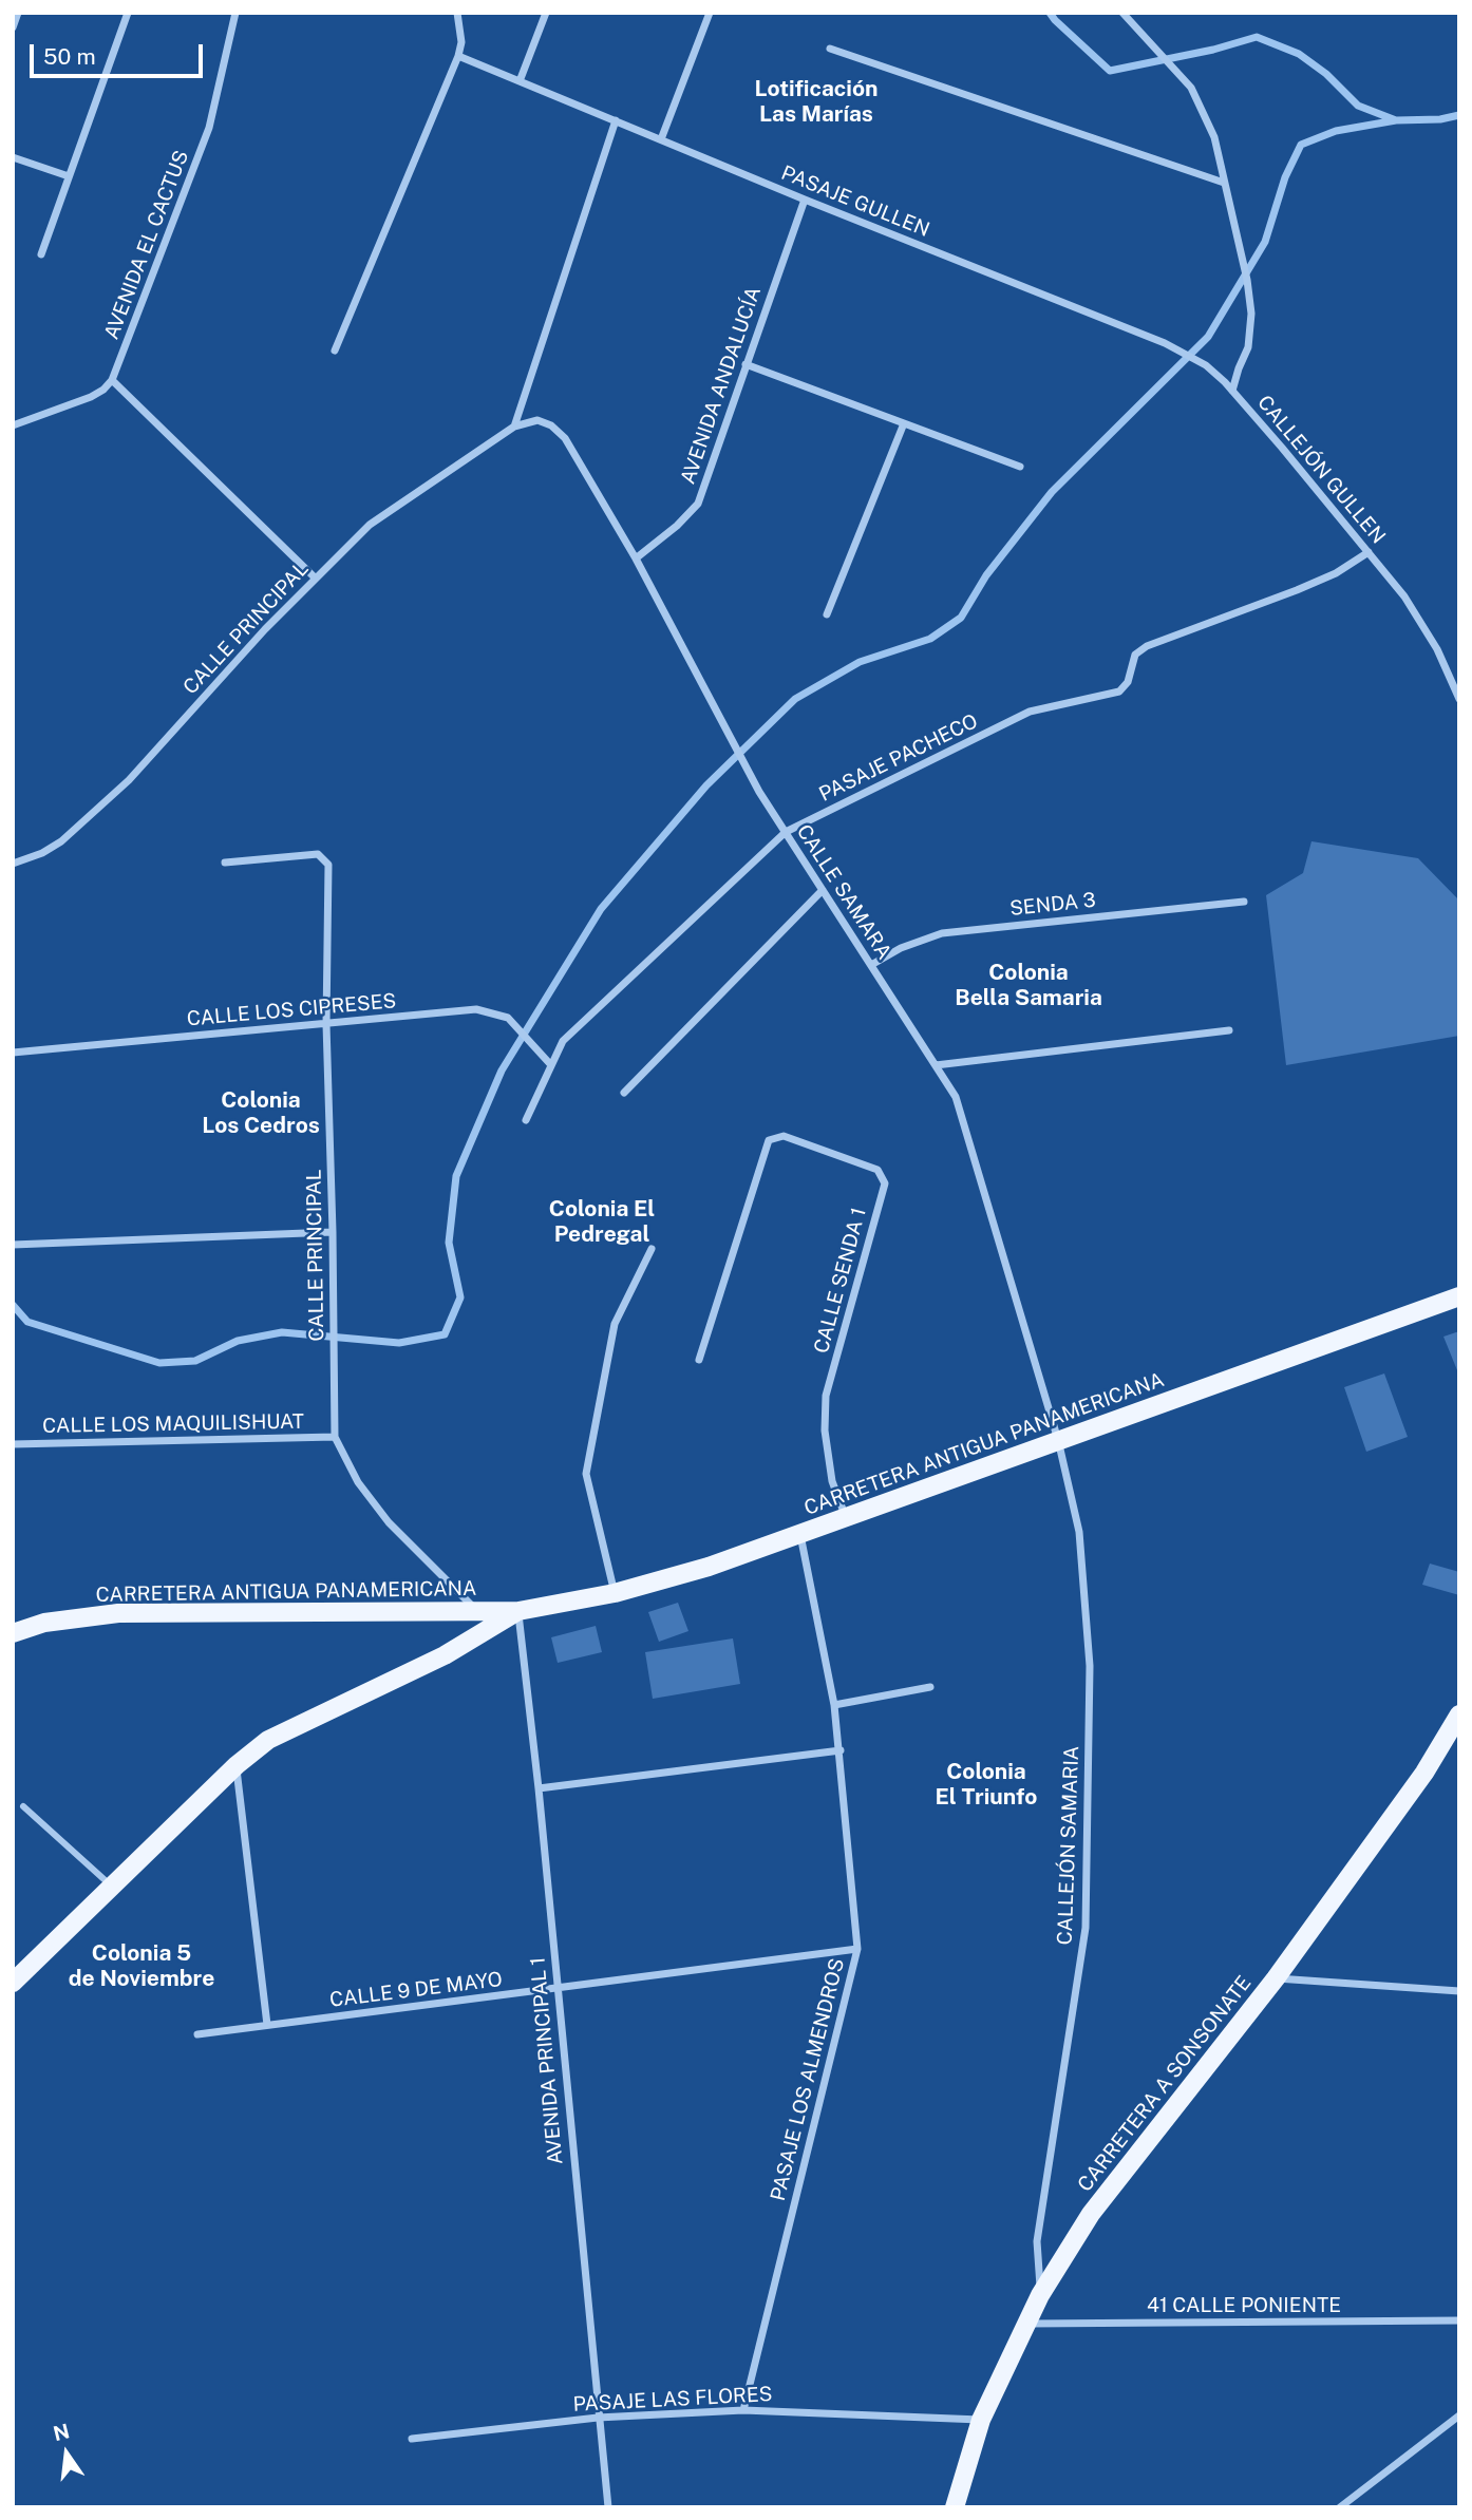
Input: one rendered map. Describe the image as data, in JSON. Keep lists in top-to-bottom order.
{
  "streets": {
    "main road": ["CARRETERA ANTIGUA PANAMERICANA", "CARRETERA A SONSONATE"],
    "street": [
      "PASAJE GULLEN",
      "AVENIDA EL CACTUS",
      "AVENIDA ANDALUCÍA",
      "CALLEJÓN GULLEN",
      "CALLE PRINCIPAL",
      "PASAJE PACHECO",
      "CALLE SAMARA",
      "SENDA 3",
      "CALLE LOS CIPRESES",
      "CALLE SENDA 1",
      "CALLE LOS MAQUILISHUAT",
      "CALLEJÓN SAMARIA",
      "CALLE 9 DE MAYO",
      "AVENIDA PRINCIPAL 1",
      "PASAJE LOS ALMENDROS",
      "41 CALLE PONIENTE",
      "PASAJE LAS FLORES"
    ]
  },
  "crossings": [
    ["PASAJE GULLEN", "AVENIDA ANDALUCÍA"],
    ["PASAJE GULLEN", "CALLEJÓN GULLEN"],
    ["AVENIDA ANDALUCÍA", "CALLE SAMARA"],
    ["CALLEJÓN GULLEN", "PASAJE PACHECO"],
    ["CALLE PRINCIPAL", "CALLE SAMARA"],
    ["CALLE PRINCIPAL", "CALLE LOS CIPRESES"],
    ["CALLE PRINCIPAL", "CALLE LOS MAQUILISHUAT"],
    ["CALLE PRINCIPAL", "CARRETERA ANTIGUA PANAMERICANA"],
    ["PASAJE PACHECO", "CALLE SAMARA"],
    ["PASAJE PACHECO", "CALLE LOS CIPRESES"],
    ["CALLE SAMARA", "SENDA 3"],
    ["CALLE SAMARA", "CARRETERA ANTIGUA PANAMERICANA"],
    ["CALLE SAMARA", "CALLEJÓN SAMARIA"],
    ["CALLE SENDA 1", "CARRETERA ANTIGUA PANAMERICANA"],
    ["CARRETERA ANTIGUA PANAMERICANA", "CALLEJÓN SAMARIA"],
    ["CARRETERA ANTIGUA PANAMERICANA", "AVENIDA PRINCIPAL 1"],
    ["CARRETERA ANTIGUA PANAMERICANA", "PASAJE LOS ALMENDROS"],
    ["CALLEJÓN SAMARIA", "CARRETERA A SONSONATE"],
    ["CALLE 9 DE MAYO", "AVENIDA PRINCIPAL 1"],
    ["CALLE 9 DE MAYO", "PASAJE LOS ALMENDROS"],
    ["AVENIDA PRINCIPAL 1", "PASAJE LAS FLORES"],
    ["PASAJE LOS ALMENDROS", "PASAJE LAS FLORES"],
    ["CARRETERA A SONSONATE", "41 CALLE PONIENTE"],
    ["CARRETERA A SONSONATE", "PASAJE LAS FLORES"]
  ],
  "districts": [
    "Lotificación Las Marías",
    "Colonia Bella Samaria",
    "Colonia Los Cedros",
    "Colonia El Pedregal",
    "Colonia El Triunfo",
    "Colonia 5 de Noviembre"
  ],
  "scale_bar": "50 m",
  "north": "top"
}
